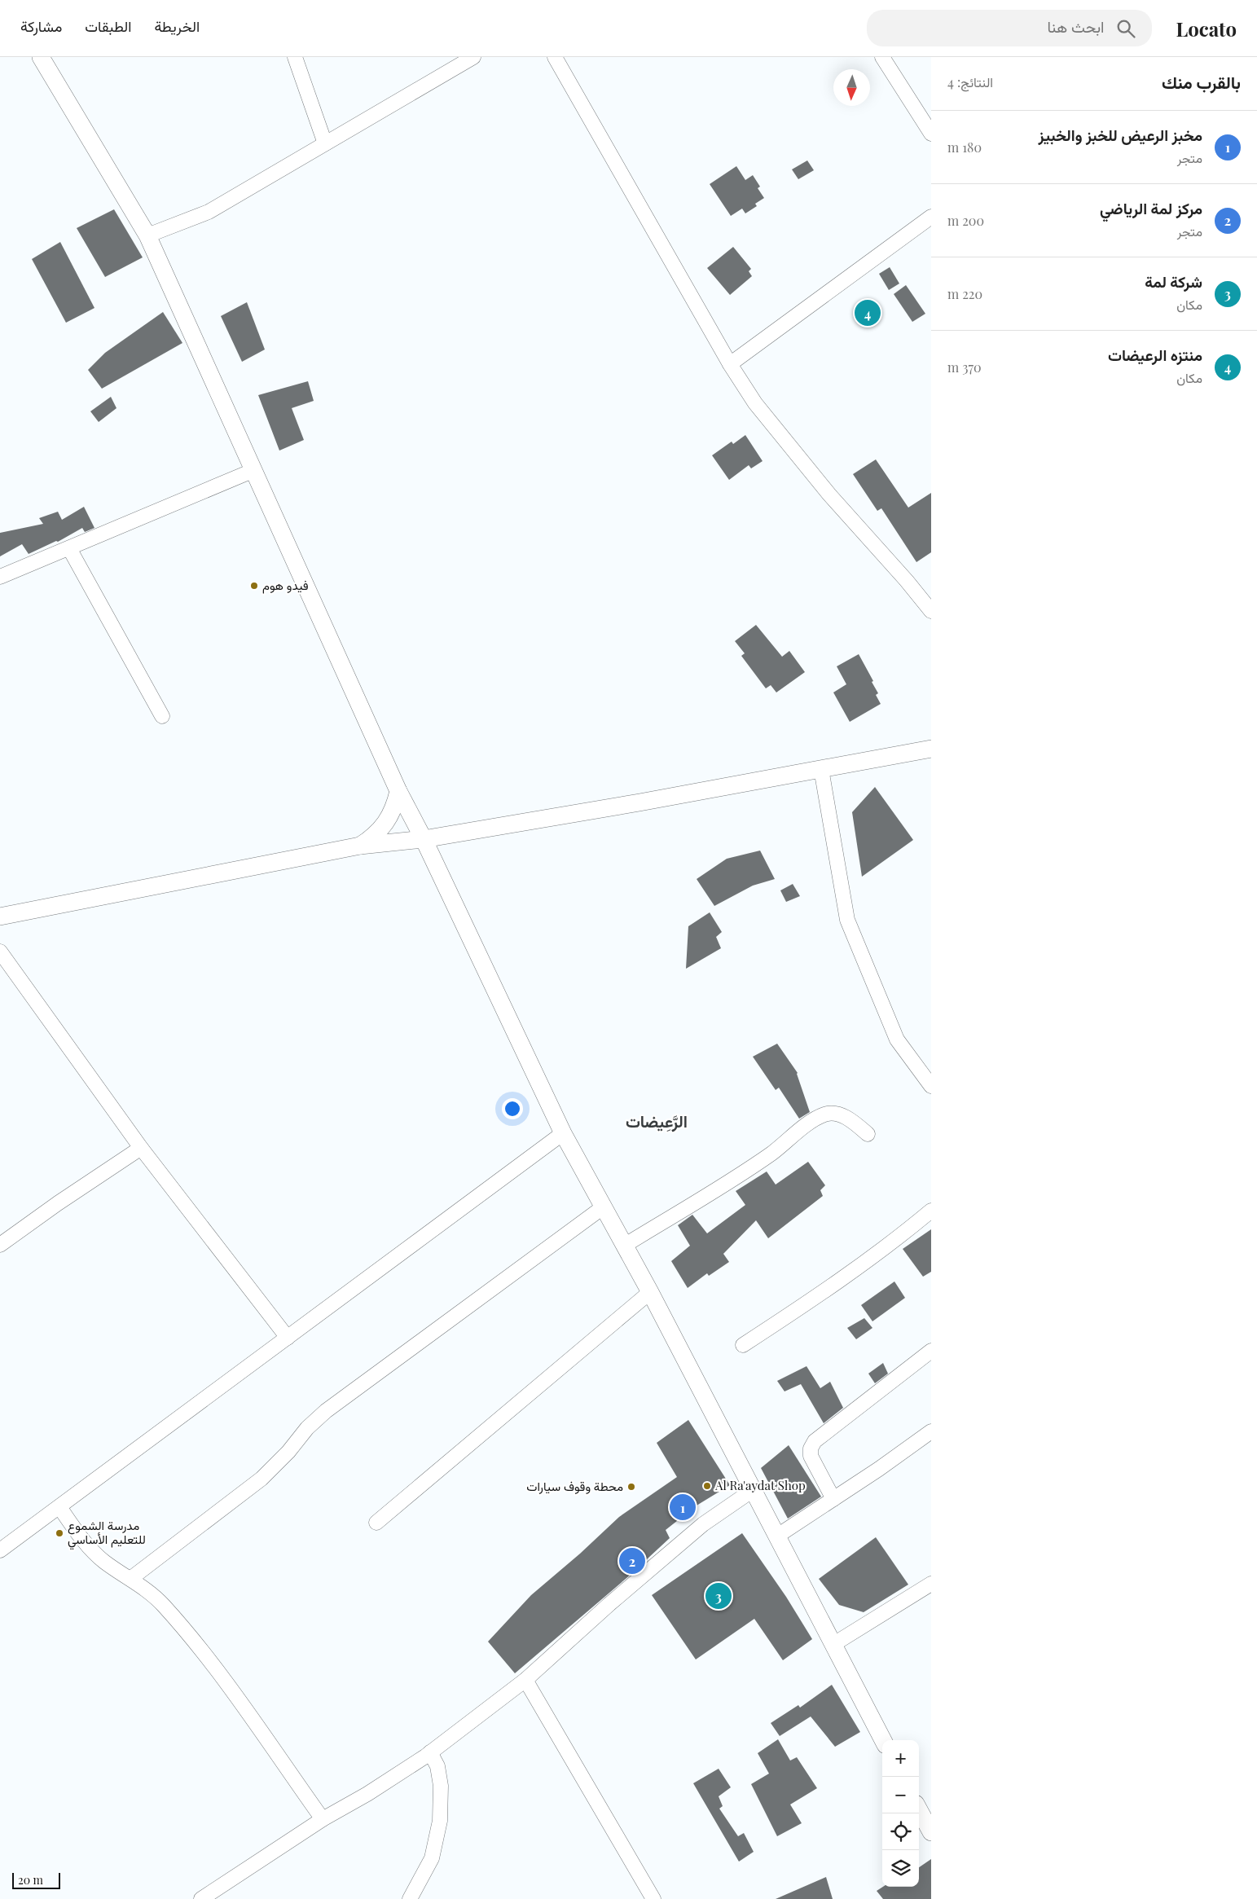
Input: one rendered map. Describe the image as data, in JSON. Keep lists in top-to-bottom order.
{
  "districts": ["الرَّعِيضات"],
  "places": [
    "فيدو هوم",
    "Al Ra'aydat Shop",
    "محطة وقوف سيارات",
    "مدرسة الشموع للتعليم الأساسي"
  ],
  "scale_bar": "20 m",
  "north": "bottom",
  "page": {
    "header": "Locato",
    "search": "ابحث هنا",
    "nav": ["الخريطة", "الطبقات", "مشاركة"],
    "heading": ["بالقرب منك", "النتائج: 4"],
    "list": [
      {
        "mark": "1",
        "name": "مخبز الرعيض للخبز والخبيز",
        "note": "متجر",
        "value": "180 m"
      },
      {
        "mark": "2",
        "name": "مركز لمة الرياضي",
        "note": "متجر",
        "value": "200 m"
      },
      {
        "mark": "3",
        "name": "شركة لمة",
        "note": "مكان",
        "value": "220 m"
      },
      {
        "mark": "4",
        "name": "منتزه الرعيضات",
        "note": "مكان",
        "value": "370 m"
      }
    ],
    "pins": [
      "4",
      "1",
      "2",
      "3"
    ],
    "map_buttons": ["+", "−"],
    "scale": "20 m"
  }
}
